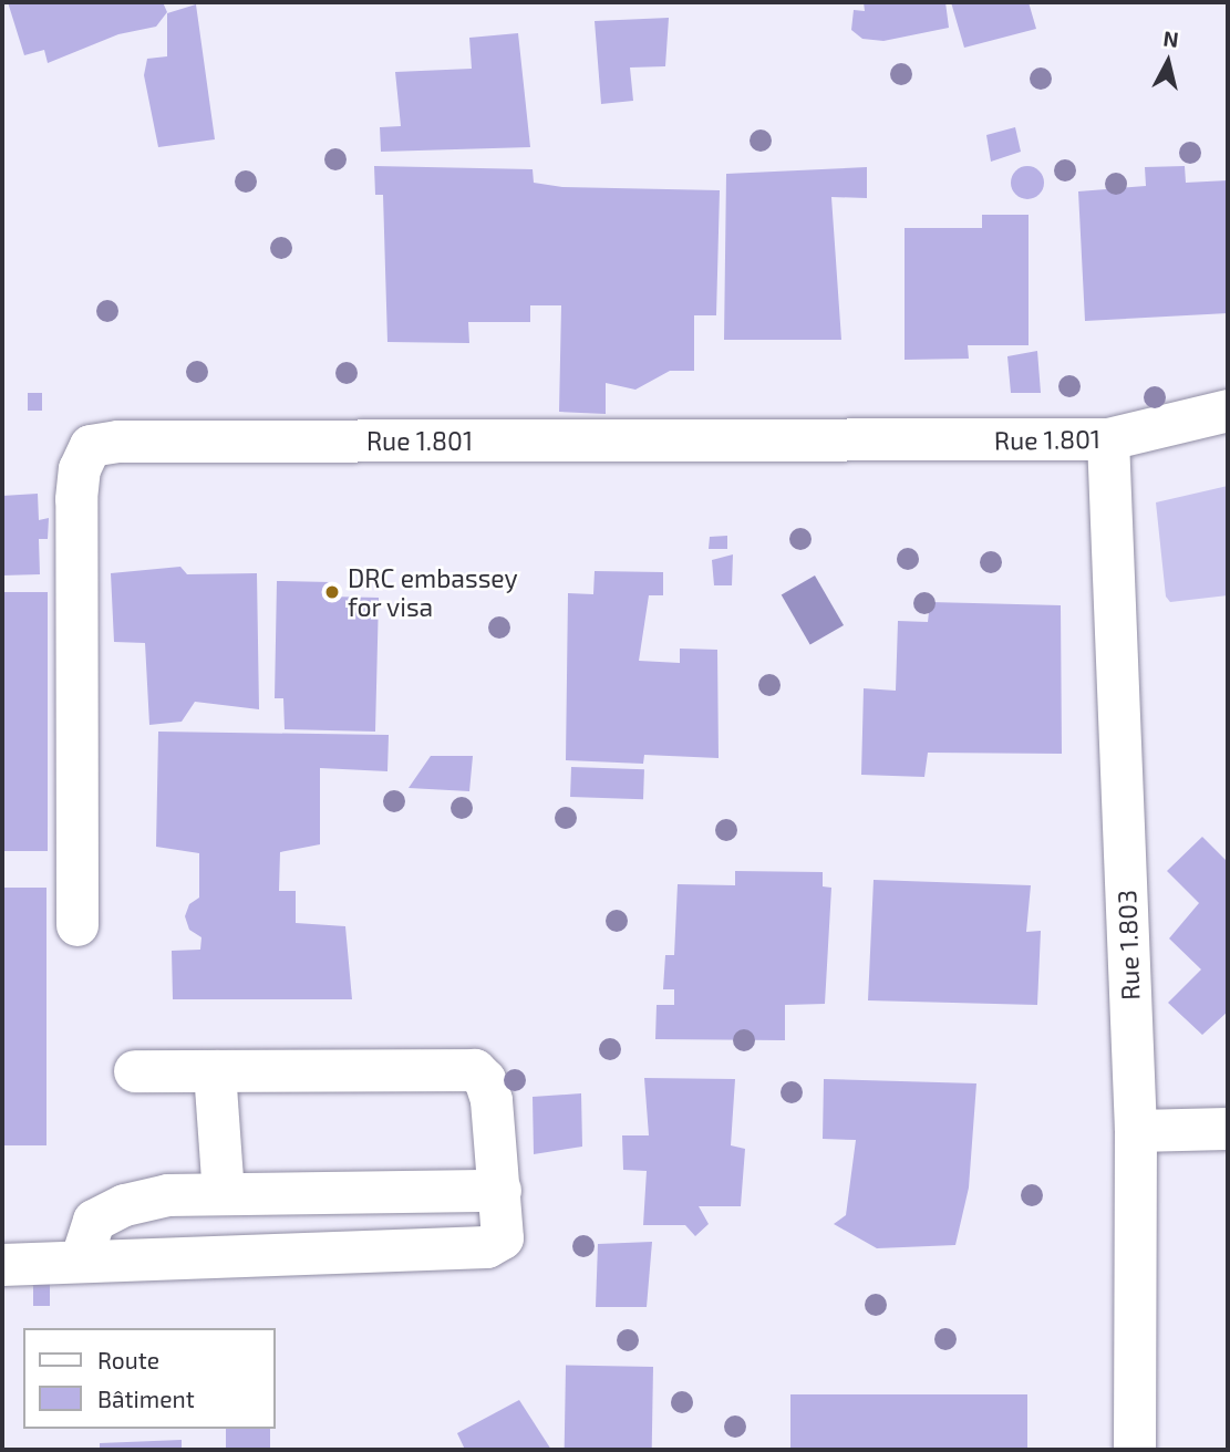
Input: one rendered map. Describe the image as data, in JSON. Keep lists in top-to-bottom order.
{
  "streets": {
    "street": ["Rue 1.801", "Rue 1.803"]
  },
  "crossings": [
    ["Rue 1.801", "Rue 1.803"]
  ],
  "places": ["DRC embassey for visa"],
  "legend": ["Route", "Bâtiment"],
  "north": "top"
}
